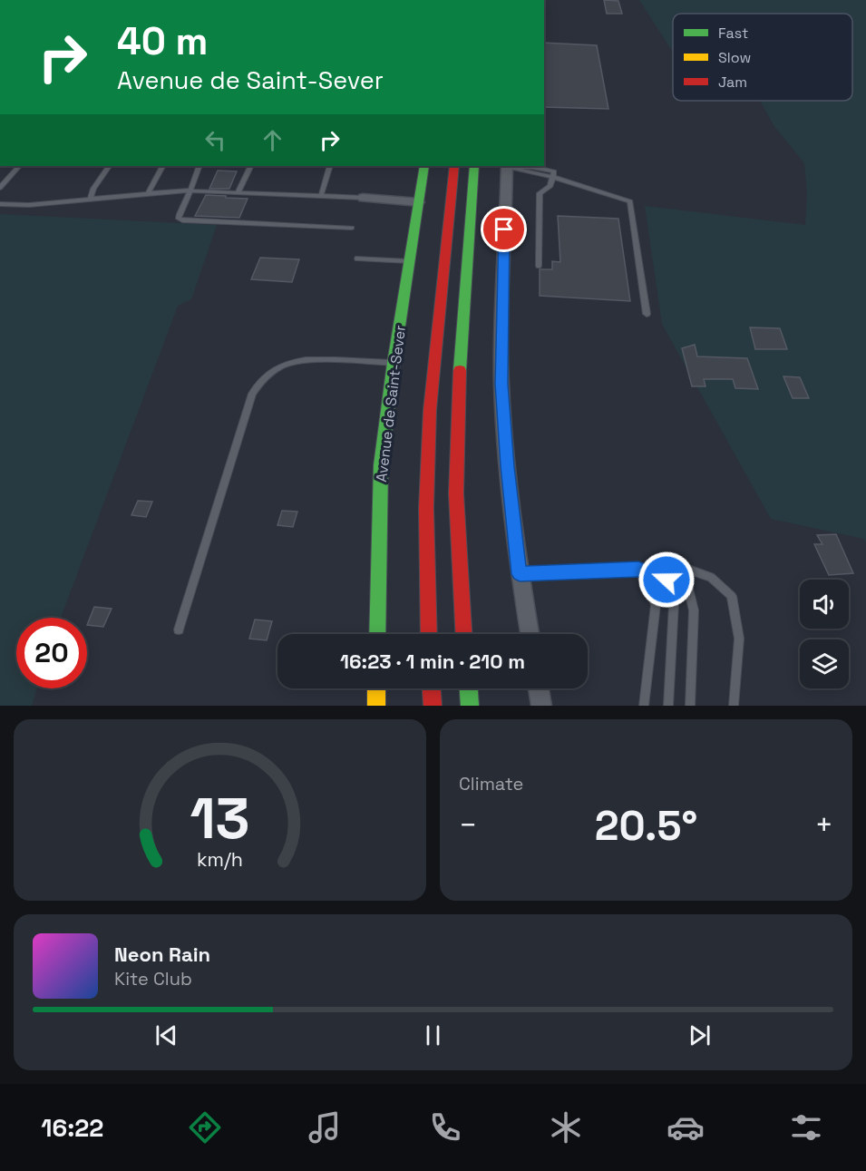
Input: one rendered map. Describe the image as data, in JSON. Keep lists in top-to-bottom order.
{
  "streets": {
    "main road": ["Avenue de Saint-Sever"]
  },
  "legend": ["Fast", "Slow", "Jam"],
  "page": {
    "turn": ["40 m", "Avenue de Saint-Sever"],
    "limit": "20",
    "trip": "16:23 · 1 min · 210 m",
    "tile": "Climate",
    "heat": ["−", "20.5°", "+"],
    "song": ["Neon Rain", "Kite Club"],
    "tabs": "16:22",
    "gauge": ["13", "km/h"]
  }
}
